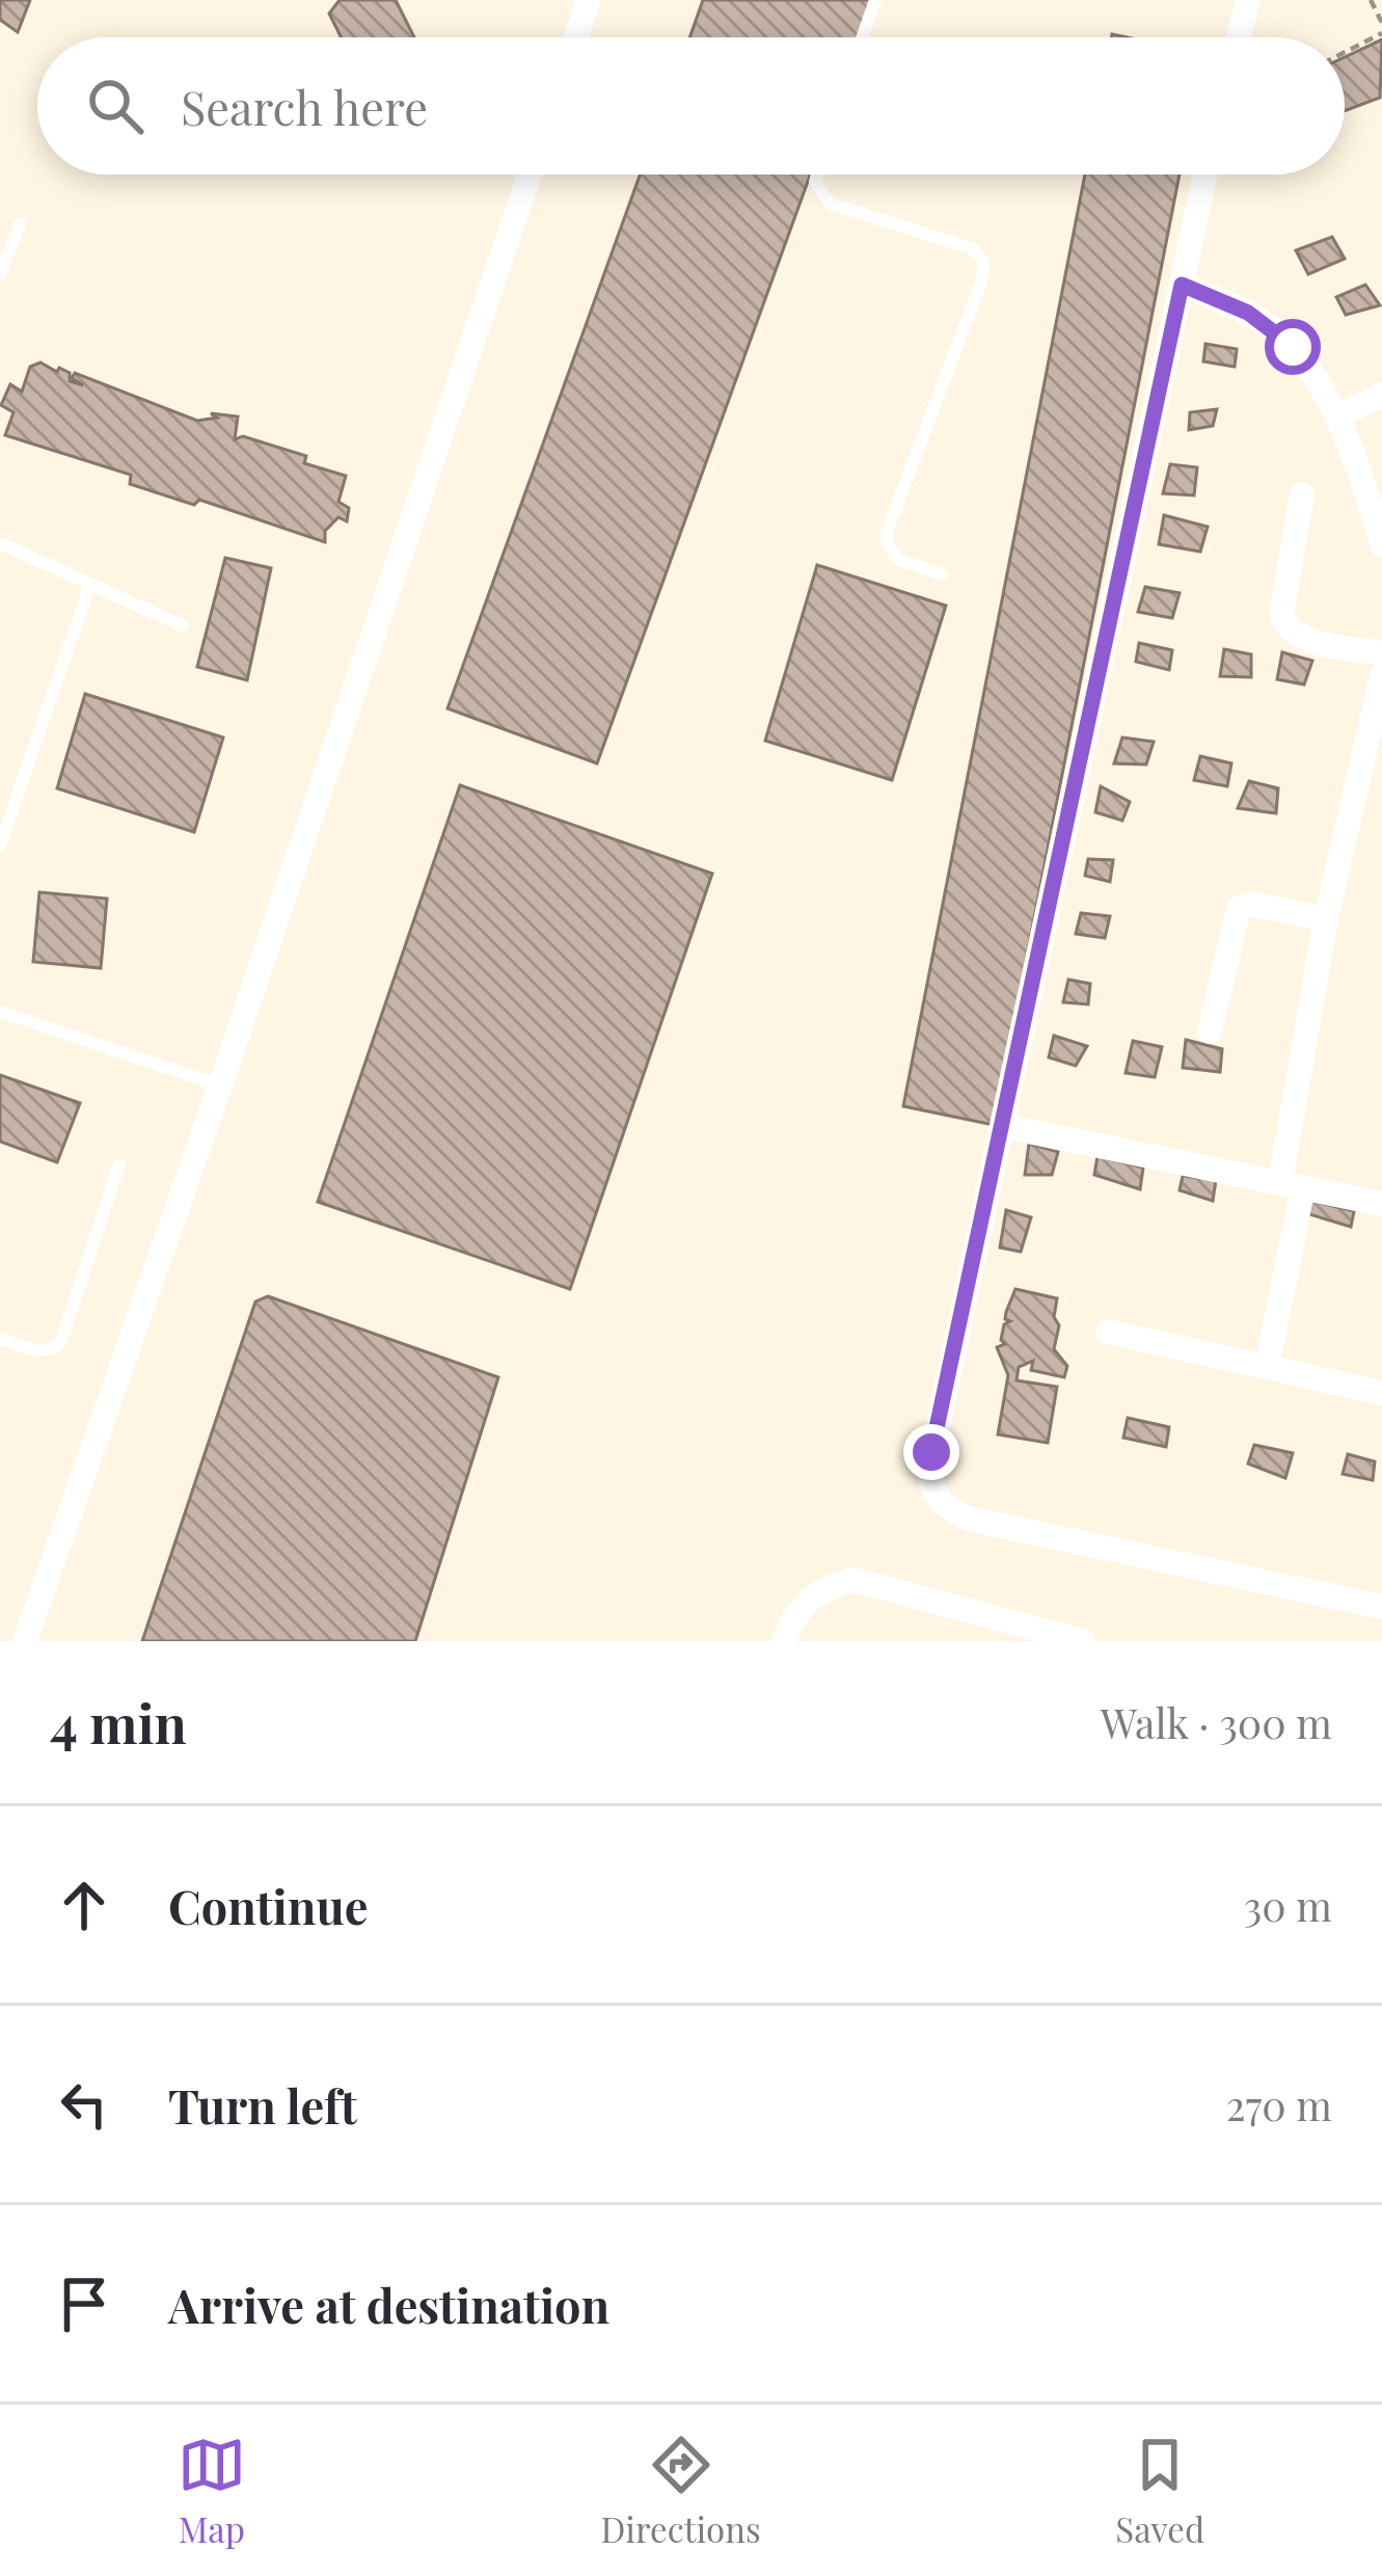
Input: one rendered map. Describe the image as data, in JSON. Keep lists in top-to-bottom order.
{
  "page": {
    "search": "Search here",
    "heading": ["4 min", "Walk · 300 m"],
    "list": [
      ["Continue", "30 m"],
      ["Turn left", "270 m"],
      "Arrive at destination"
    ],
    "nav": ["Map", "Directions", "Saved"]
  }
}
